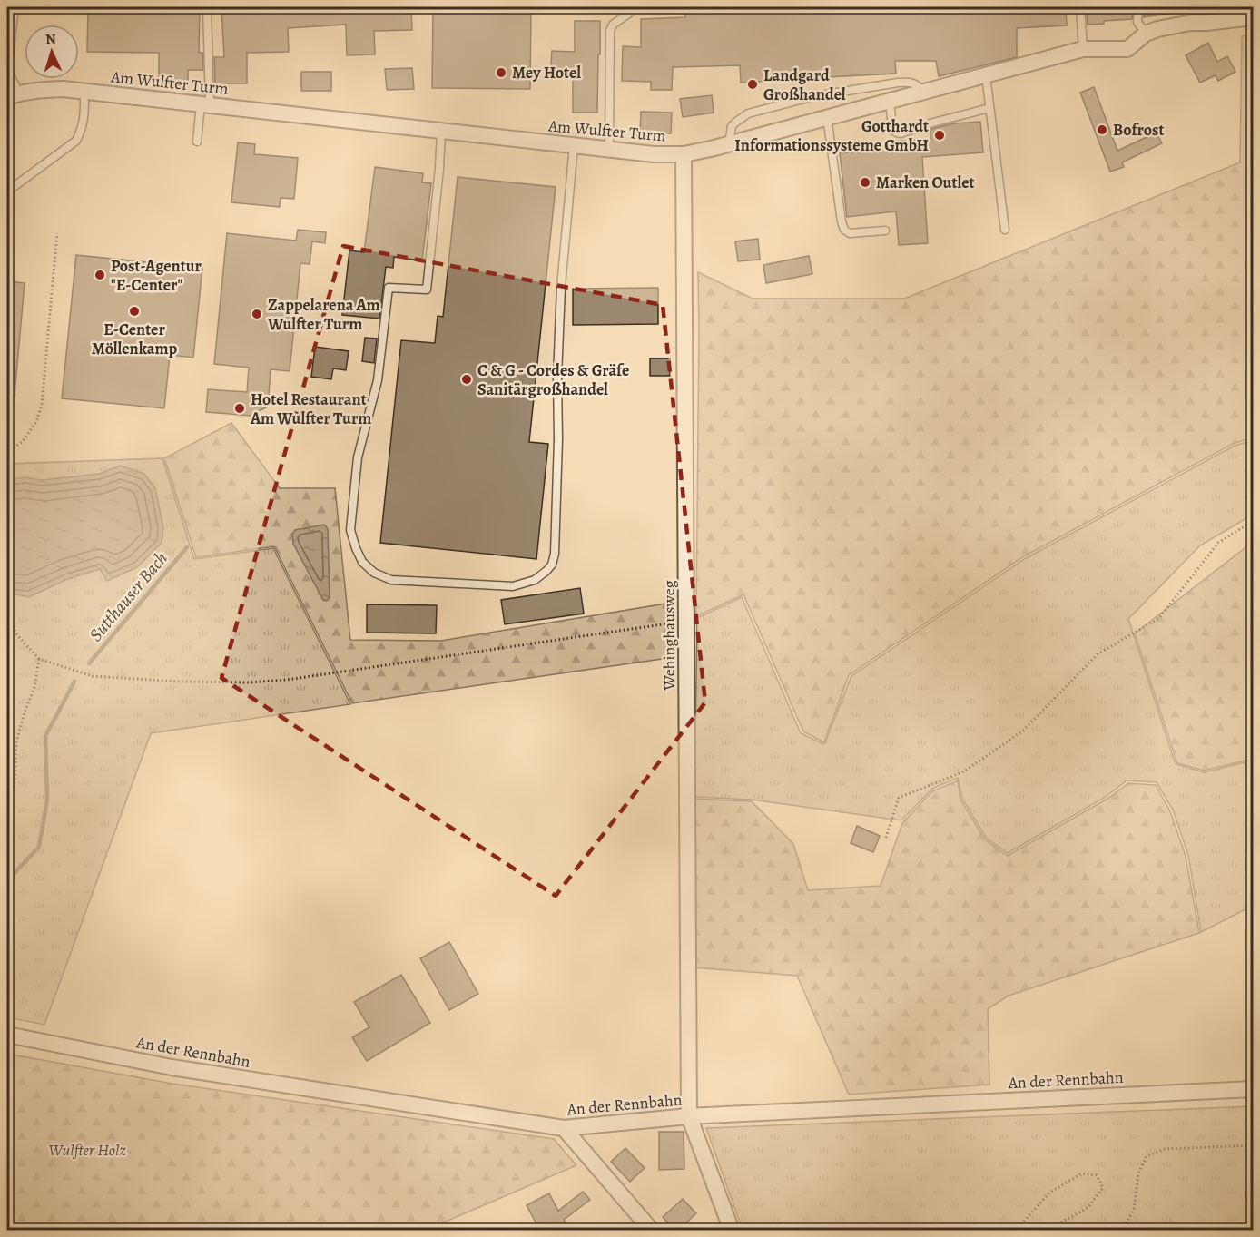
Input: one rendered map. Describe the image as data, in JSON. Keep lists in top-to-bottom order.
{
  "streets": {
    "street": ["Am Wulfter Turm", "Wehinghausweg", "An der Rennbahn"]
  },
  "crossings": [
    ["Am Wulfter Turm", "Wehinghausweg"],
    ["Wehinghausweg", "An der Rennbahn"]
  ],
  "water": ["Sutthauser Bach"],
  "parks": ["Wulfter Holz"],
  "places": [
    "Mey Hotel",
    "Landgard Großhandel",
    "Bofrost",
    "Gotthardt Informationssysteme GmbH",
    "Marken Outlet",
    "Post-Agentur \"E-Center\"",
    "E-Center Möllenkamp",
    "Zappelarena Am Wulfter Turm",
    "C & G - Cordes & Gräfe Sanitärgroßhandel",
    "Hotel Restaurant Am Wulfter Turm"
  ],
  "north": "top"
}
